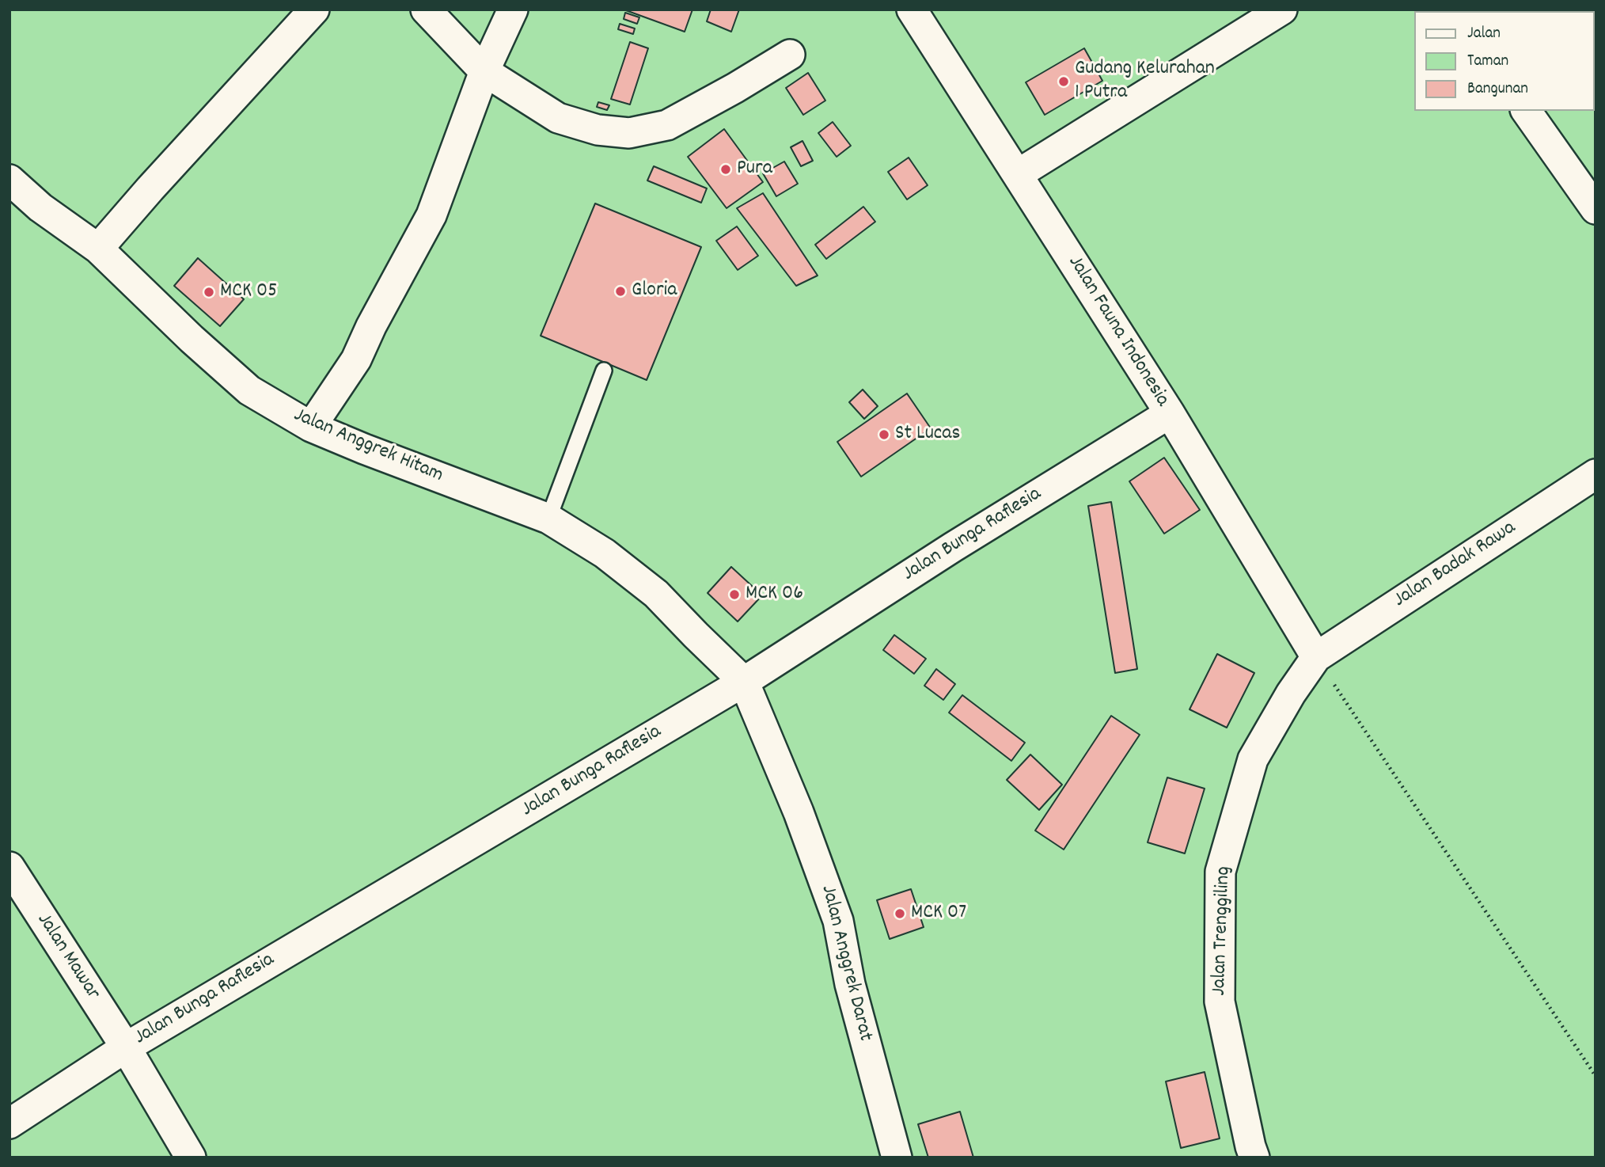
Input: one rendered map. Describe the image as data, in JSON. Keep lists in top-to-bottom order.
{
  "streets": {
    "street": [
      "Jalan Fauna Indonesia",
      "Jalan Anggrek Hitam",
      "Jalan Bunga Raflesia",
      "Jalan Badak Rawa",
      "Jalan Trenggiling",
      "Jalan Mawar",
      "Jalan Anggrek Darat"
    ]
  },
  "crossings": [
    ["Jalan Fauna Indonesia", "Jalan Bunga Raflesia"],
    ["Jalan Fauna Indonesia", "Jalan Badak Rawa"],
    ["Jalan Fauna Indonesia", "Jalan Trenggiling"],
    ["Jalan Anggrek Hitam", "Jalan Bunga Raflesia"],
    ["Jalan Anggrek Hitam", "Jalan Anggrek Darat"],
    ["Jalan Bunga Raflesia", "Jalan Mawar"],
    ["Jalan Bunga Raflesia", "Jalan Anggrek Darat"],
    ["Jalan Badak Rawa", "Jalan Trenggiling"]
  ],
  "places": [
    "Gudang Kelurahan 1 Putra",
    "Pura",
    "Gloria",
    "MCK 05",
    "St Lucas",
    "MCK 06",
    "MCK 07"
  ],
  "legend": ["Jalan", "Taman", "Bangunan"]
}
